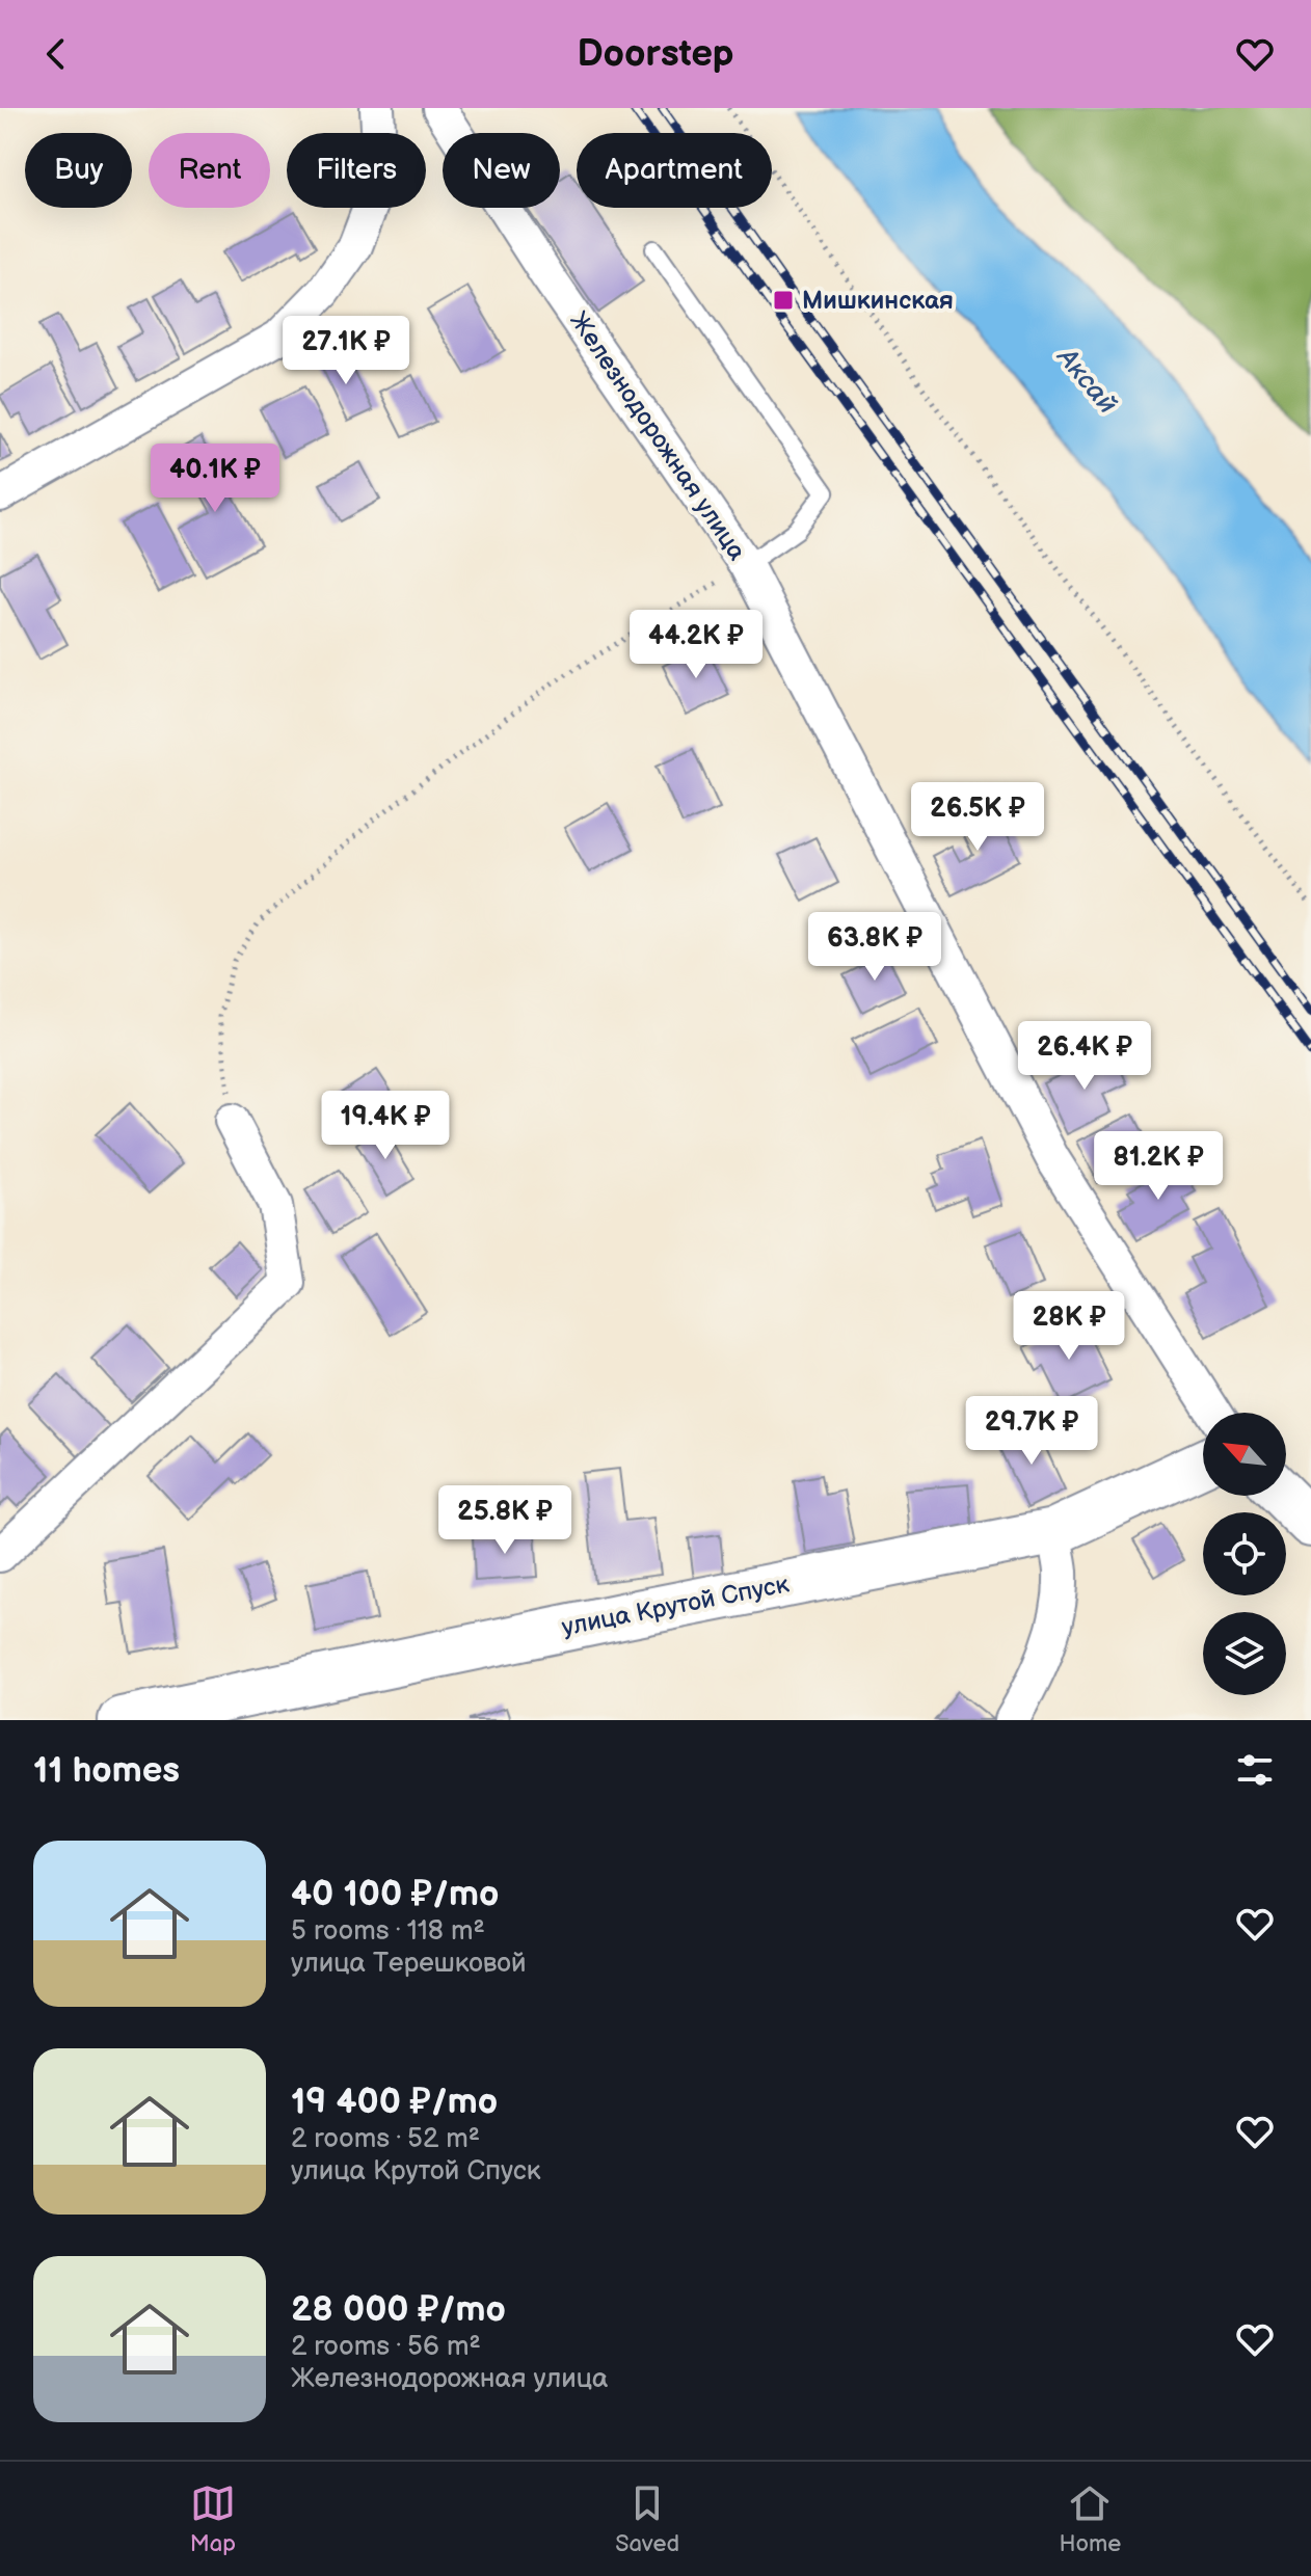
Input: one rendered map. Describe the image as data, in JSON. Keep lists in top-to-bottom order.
{
  "streets": {
    "street": ["Железнодорожная улица", "улица Крутой Спуск"]
  },
  "water": ["Аксай"],
  "places": {
    "transit": ["Мишкинская"]
  },
  "north": "top left",
  "page": {
    "header": "Doorstep",
    "chip": [
      "Buy",
      "Rent",
      "Filters",
      "New",
      "Apartment"
    ],
    "price": [
      "27.1K ₽",
      "40.1K ₽",
      "44.2K ₽",
      "26.5K ₽",
      "63.8K ₽",
      "26.4K ₽",
      "19.4K ₽",
      "81.2K ₽",
      "28K ₽",
      "29.7K ₽",
      "25.8K ₽"
    ],
    "heading": "11 homes",
    "list": [
      {
        "name": "40 100 ₽/mo",
        "note": "5 rooms · 118 m² · улица Терешковой"
      },
      {
        "name": "19 400 ₽/mo",
        "note": "2 rooms · 52 m² · улица Крутой Спуск"
      },
      {
        "name": "28 000 ₽/mo",
        "note": "2 rooms · 56 m² · Железнодорожная улица"
      }
    ],
    "tabs": ["Map", "Saved", "Home"]
  }
}
